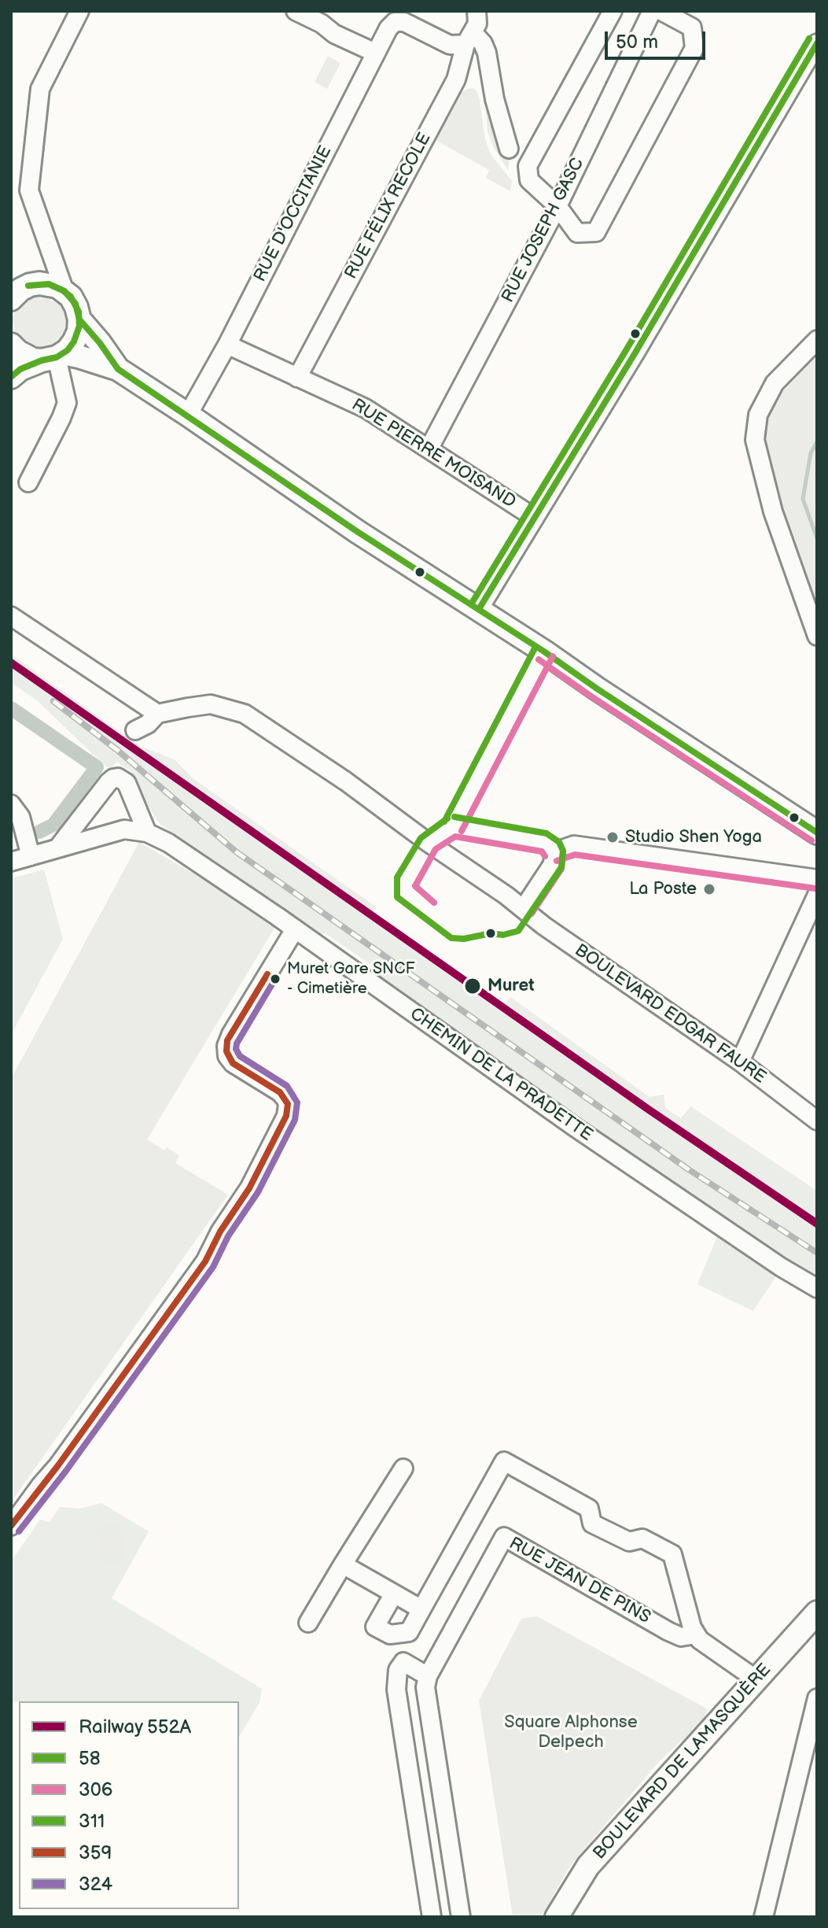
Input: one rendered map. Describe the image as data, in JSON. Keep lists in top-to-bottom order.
{
  "streets": {
    "main road": ["BOULEVARD DE LAMASQUÈRE"],
    "street": [
      "RUE FÉLIX RECOLE",
      "RUE D'OCCITANIE",
      "RUE JOSEPH GASC",
      "RUE PIERRE MOISAND",
      "BOULEVARD EDGAR FAURE",
      "CHEMIN DE LA PRADETTE",
      "RUE JEAN DE PINS"
    ]
  },
  "crossings": [
    ["RUE FÉLIX RECOLE", "RUE PIERRE MOISAND"],
    ["RUE D'OCCITANIE", "RUE PIERRE MOISAND"],
    ["RUE JOSEPH GASC", "RUE PIERRE MOISAND"]
  ],
  "parks": ["Square Alphonse Delpech"],
  "places": [
    "Studio Shen Yoga",
    "La Poste",
    "Muret Gare SNCF - Cimetière",
    "Muret"
  ],
  "lines": [
    "transit line 311",
    "transit line 58",
    "transit line 306",
    "rail line 552A",
    "transit line 359",
    "transit line 324"
  ],
  "legend": [
    "Railway 552A",
    "58",
    "306",
    "311",
    "359",
    "324"
  ],
  "scale_bar": "50 m"
}
